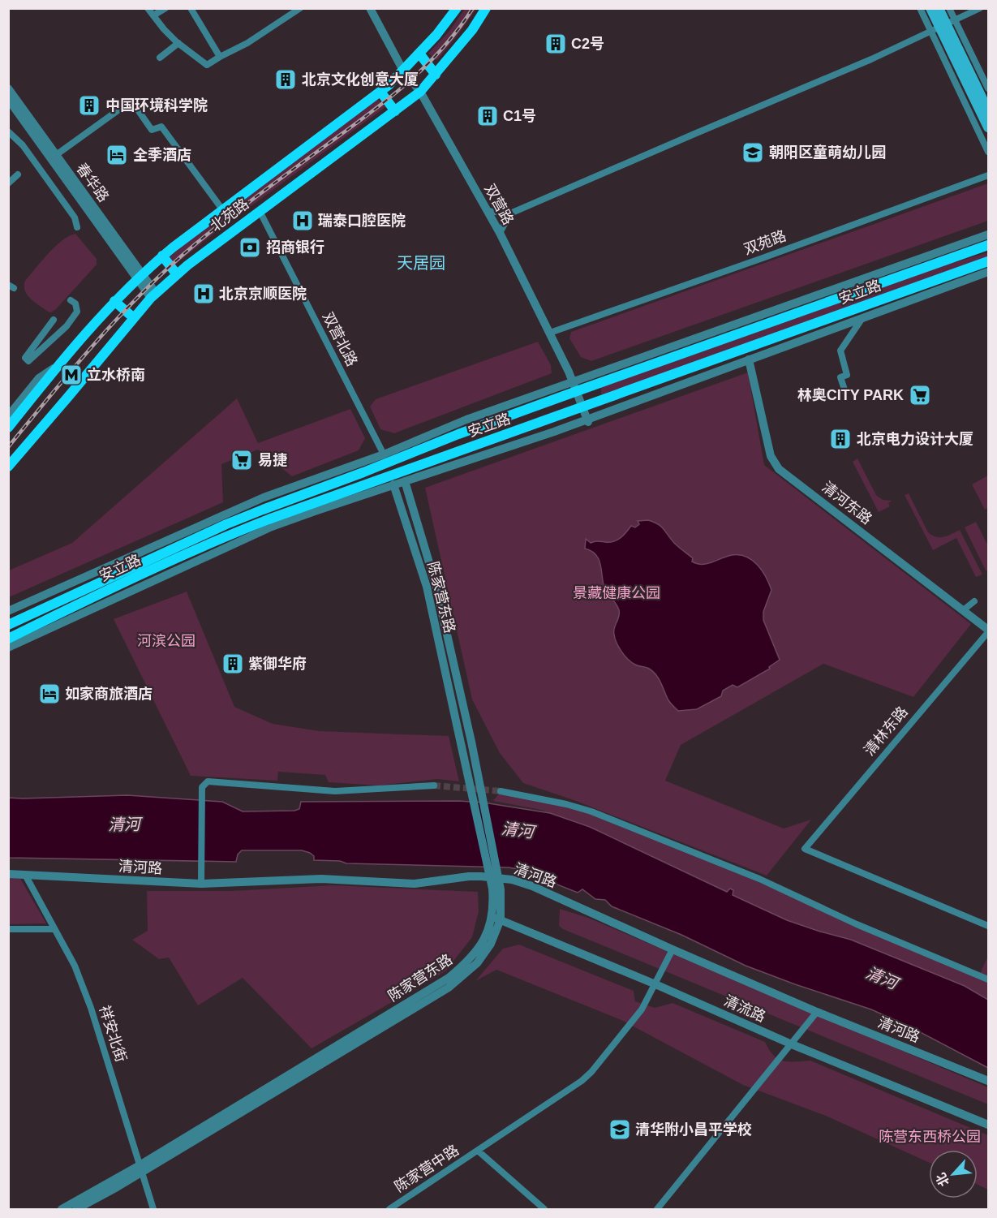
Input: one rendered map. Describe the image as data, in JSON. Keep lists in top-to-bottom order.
{
  "streets": {
    "main road": ["北苑路", "安立路"],
    "street": [
      "春华路",
      "双营路",
      "双苑路",
      "双营北路",
      "清河东路",
      "陈家营东路",
      "清林东路",
      "清河路",
      "清流路",
      "祥安北街",
      "陈家营中路"
    ]
  },
  "crossings": [
    ["春华路", "北苑路"],
    ["双营路", "北苑路"],
    ["双营路", "双苑路"],
    ["双营路", "安立路"],
    ["北苑路", "双营北路"],
    ["安立路", "双营北路"],
    ["安立路", "清河东路"],
    ["安立路", "陈家营东路"],
    ["清河东路", "清林东路"],
    ["陈家营东路", "清流路"],
    ["陈家营东路", "祥安北街"],
    ["清河路", "祥安北街"],
    ["清河路", "陈家营中路"],
    ["清流路", "陈家营中路"]
  ],
  "districts": ["天居园"],
  "water": ["清河"],
  "parks": ["景藏健康公园", "河滨公园", "陈营东西桥公园"],
  "places": {
    "building": [
      "C2号",
      "北京文化创意大厦",
      "中国环境科学院",
      "C1号",
      "北京电力设计大厦",
      "紫御华府"
    ],
    "school or university": ["朝阳区童萌幼儿园", "清华附小昌平学校"],
    "hotel": ["全季酒店", "如家商旅酒店"],
    "hospital": ["瑞泰口腔医院", "北京京顺医院"],
    "bank": ["招商银行"],
    "metro station": ["立水桥南"],
    "supermarket": ["林奥CITY PARK", "易捷"]
  },
  "north": "bottom left"
}
